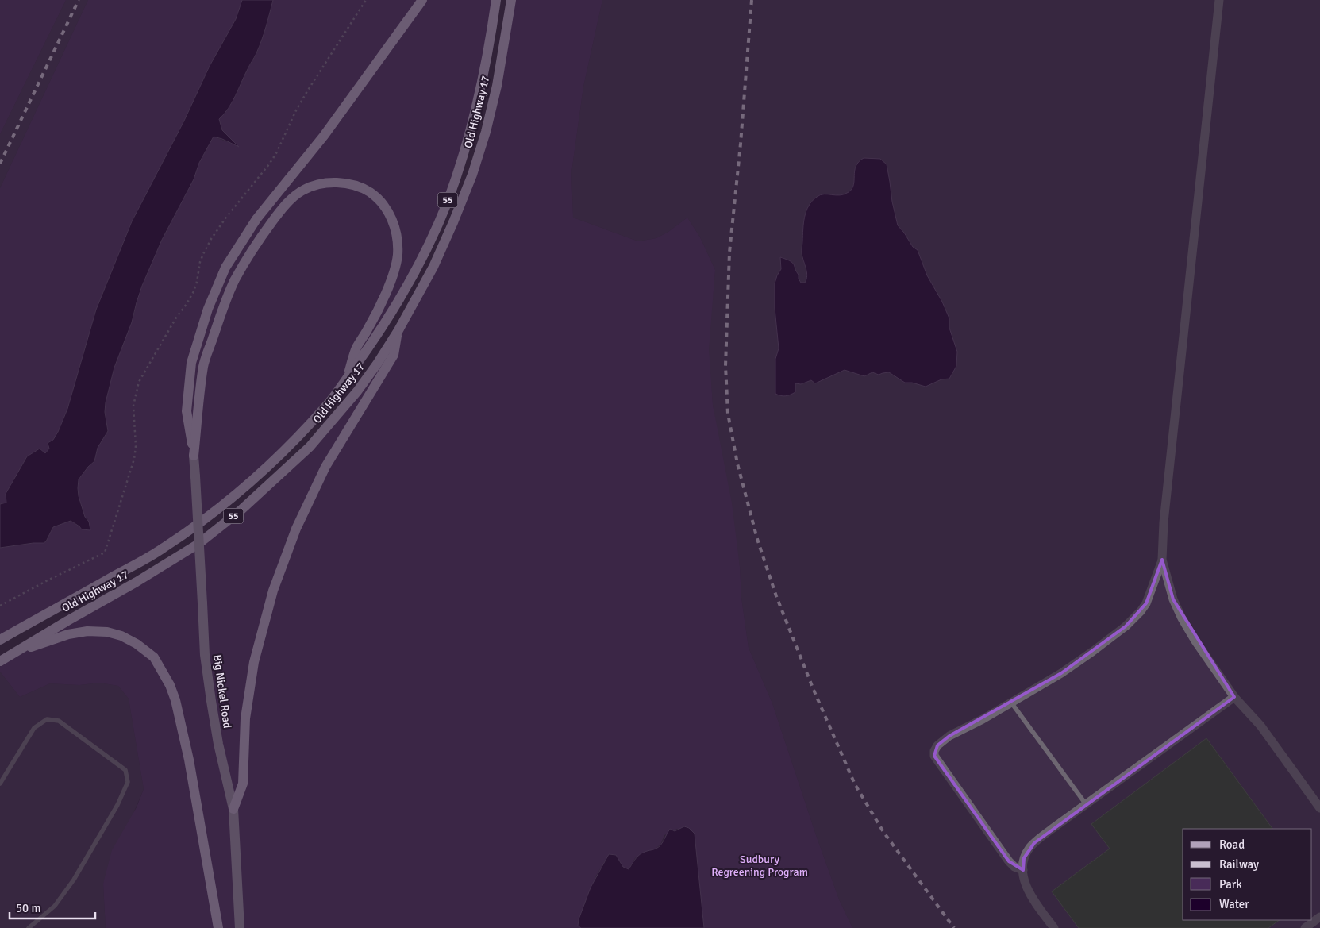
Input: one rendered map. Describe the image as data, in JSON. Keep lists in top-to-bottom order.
{
  "streets": {
    "main road": ["Old Highway 17", "55", "Big Nickel Road"]
  },
  "parks": ["Sudbury Regreening Program"],
  "legend": [
    "Road",
    "Railway",
    "Park",
    "Water"
  ],
  "scale_bar": "50 m"
}
